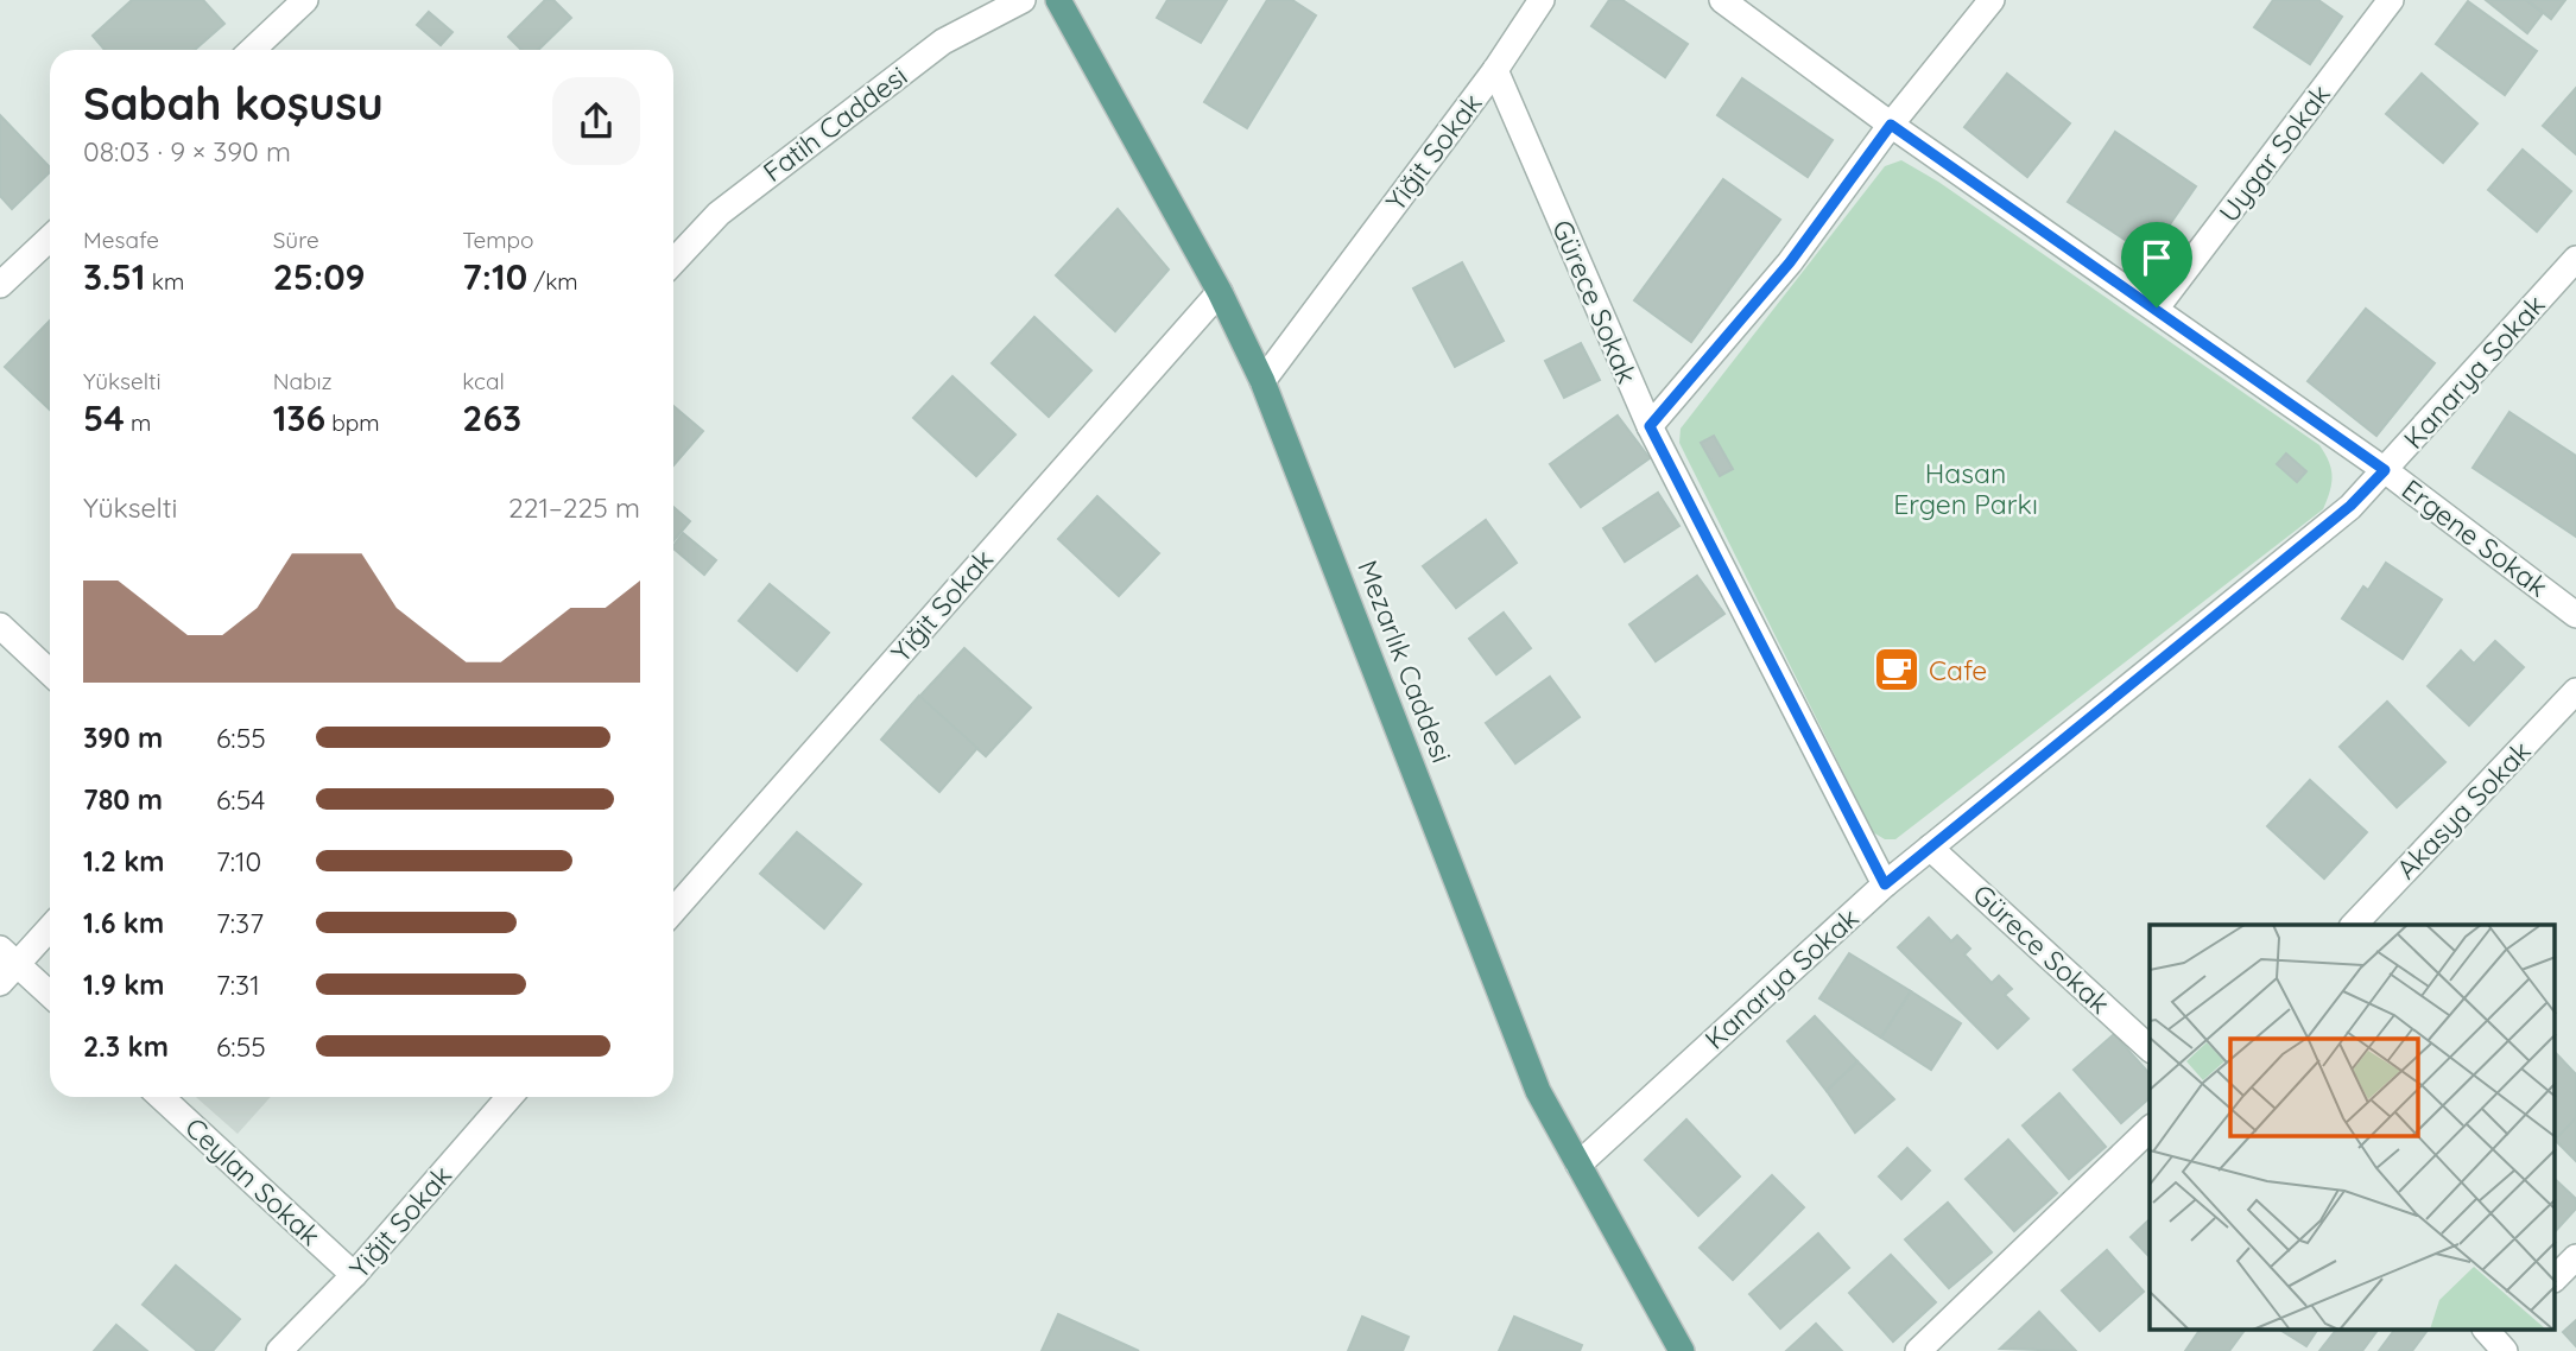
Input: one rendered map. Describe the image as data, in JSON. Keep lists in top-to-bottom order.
{
  "streets": {
    "main road": ["Mezarlık Caddesi"],
    "street": [
      "Fatih Caddesi",
      "Yiğit Sokak",
      "Uygar Sokak",
      "Gürece Sokak",
      "Kanarya Sokak",
      "Ergene Sokak",
      "Akasya Sokak",
      "Ceylan Sokak"
    ]
  },
  "crossings": [
    ["Yiğit Sokak", "Gürece Sokak"],
    ["Yiğit Sokak", "Mezarlık Caddesi"],
    ["Yiğit Sokak", "Ceylan Sokak"],
    ["Uygar Sokak", "Ergene Sokak"],
    ["Gürece Sokak", "Kanarya Sokak"],
    ["Kanarya Sokak", "Ergene Sokak"],
    ["Kanarya Sokak", "Mezarlık Caddesi"]
  ],
  "parks": ["Hasan Ergen Parkı"],
  "places": {
    "cafe": ["Cafe"]
  },
  "page": {
    "heading": ["Sabah koşusu", "08:03 · 9 × 390 m"],
    "stats": [
      ["Mesafe", "3.51 km"],
      ["Süre", "25:09"],
      ["Tempo", "7:10 /km"],
      ["Yükselti", "54 m"],
      ["Nabız", "136 bpm"],
      ["kcal", "263"]
    ],
    "chart": ["Yükselti", "221–225 m"],
    "list": [
      {
        "name": "390 m",
        "note": "6:55"
      },
      {
        "name": "780 m",
        "note": "6:54"
      },
      {
        "name": "1.2 km",
        "note": "7:10"
      },
      {
        "name": "1.6 km",
        "note": "7:37"
      },
      {
        "name": "1.9 km",
        "note": "7:31"
      },
      {
        "name": "2.3 km",
        "note": "6:55"
      }
    ]
  }
}
